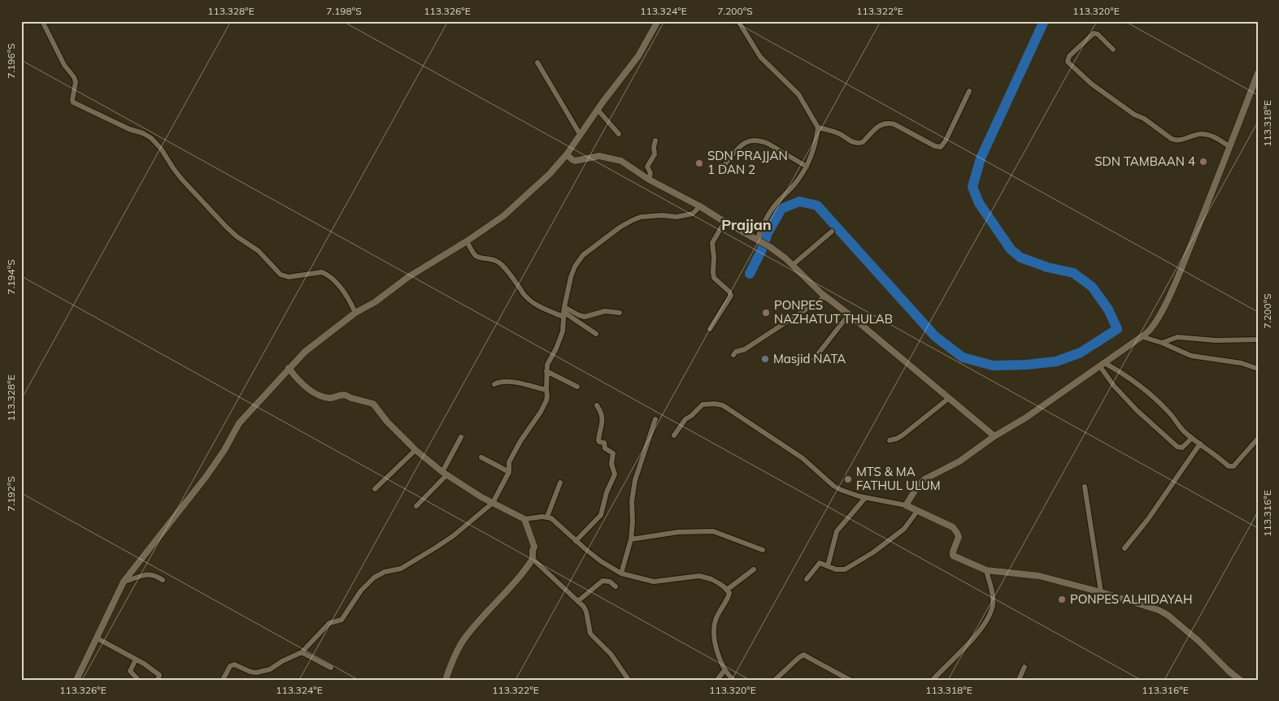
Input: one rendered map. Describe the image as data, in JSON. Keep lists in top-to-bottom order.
{
  "districts": ["Prajjan"],
  "places": [
    "SDN TAMBAAN 4",
    "SDN PRAJJAN 1 DAN 2",
    "PONPES NAZHATUT THULAB",
    "Masjid NATA",
    "MTS & MA FATHUL ULUM",
    "PONPES ALHIDAYAH"
  ],
  "coordinates": [
    "113.328°E",
    "7.198°S",
    "113.326°E",
    "113.324°E",
    "7.200°S",
    "113.322°E",
    "113.320°E",
    "7.196°S",
    "113.318°E",
    "7.194°S",
    "7.192°S",
    "113.316°E"
  ]
}
